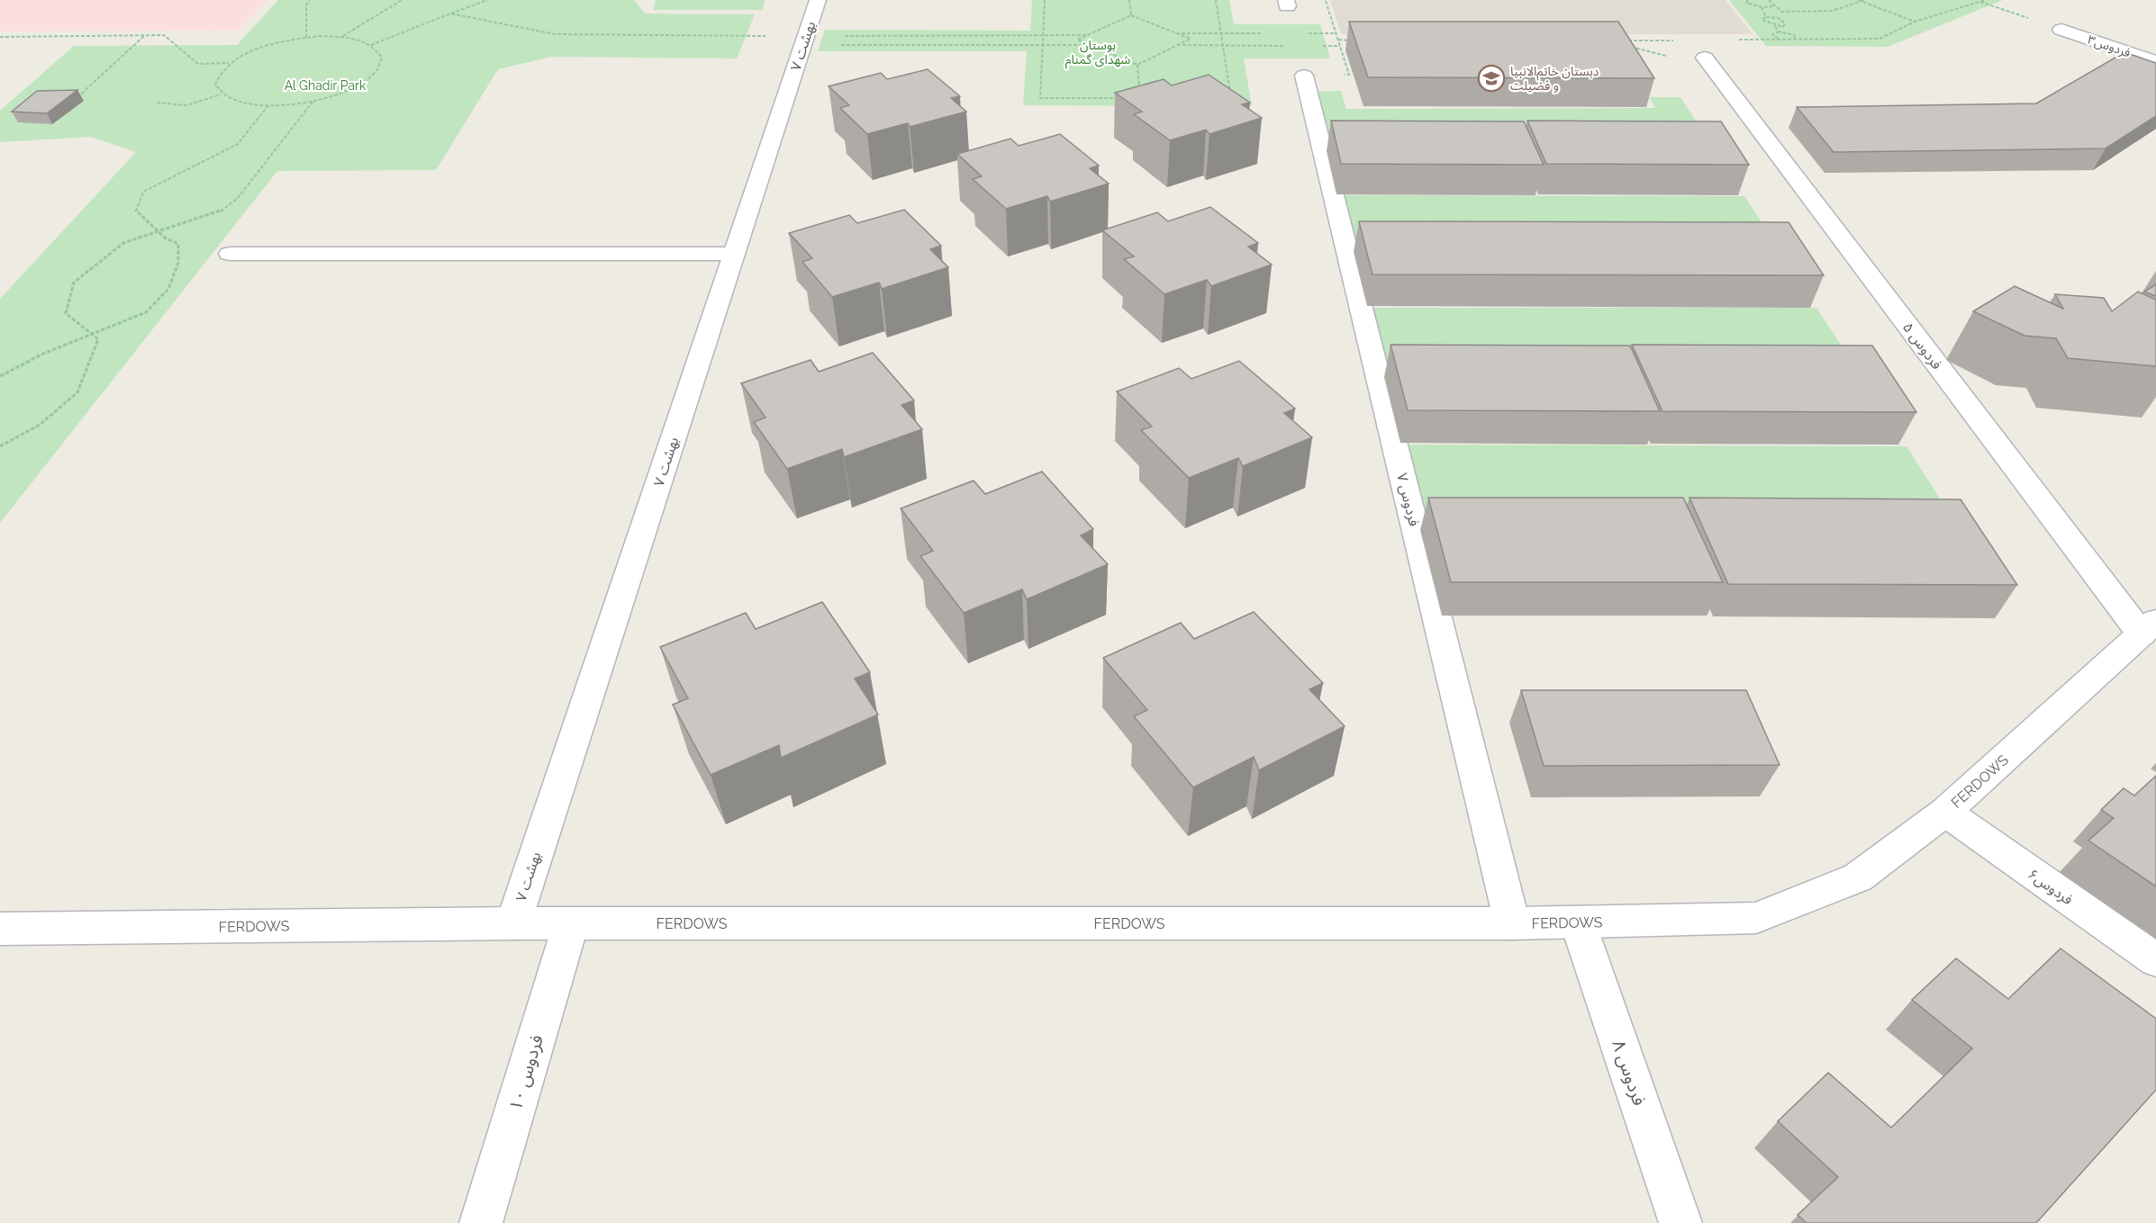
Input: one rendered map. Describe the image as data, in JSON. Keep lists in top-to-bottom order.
{
  "streets": {
    "street": [
      "بهشت ۷",
      "فردوس۳",
      "فردوس ۵",
      "فردوس ۷",
      "FERDOWS",
      "فردوس۶",
      "فردوس ۱۰",
      "فردوس ۸"
    ]
  },
  "crossings": [
    ["بهشت ۷", "FERDOWS"],
    ["فردوس ۵", "FERDOWS"],
    ["فردوس ۷", "FERDOWS"],
    ["FERDOWS", "فردوس۶"],
    ["FERDOWS", "فردوس ۱۰"],
    ["FERDOWS", "فردوس ۸"]
  ],
  "parks": ["بوستان شهدای گمنام", "Al Ghadir Park"],
  "places": {
    "school or university": ["دبستان خاتم‌الانبیا و فضیلت"]
  }
}
